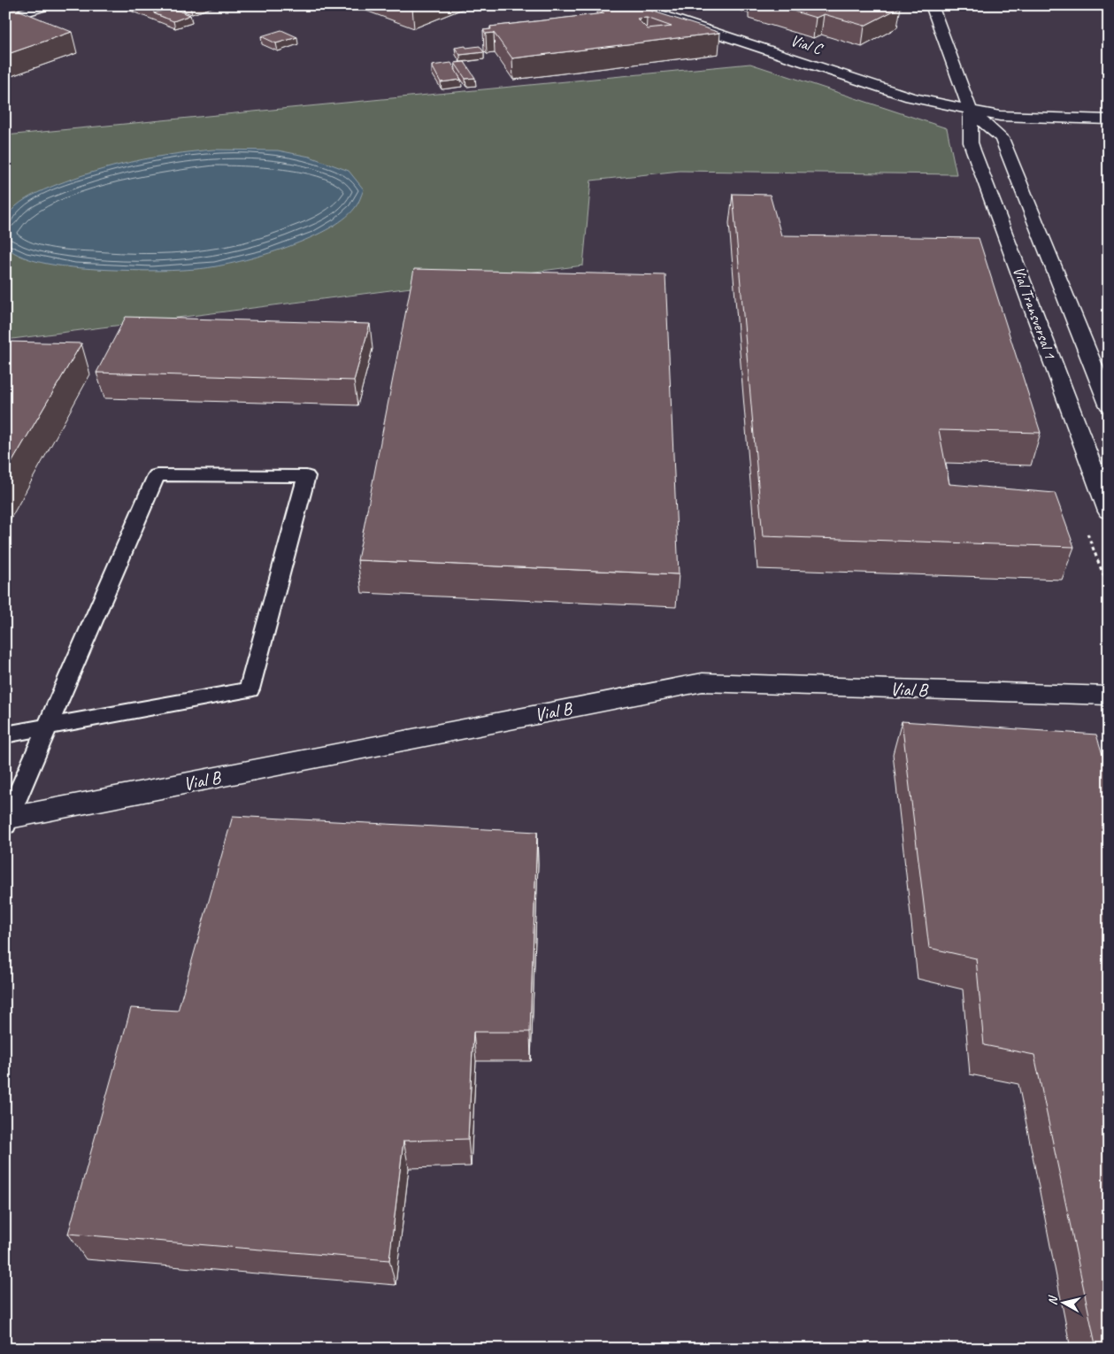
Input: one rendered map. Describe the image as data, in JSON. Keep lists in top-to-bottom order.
{
  "streets": {
    "street": ["Vial C", "Vial Transversal 1", "Vial B"]
  },
  "crossings": [
    ["Vial C", "Vial Transversal 1"]
  ],
  "north": "left"
}
